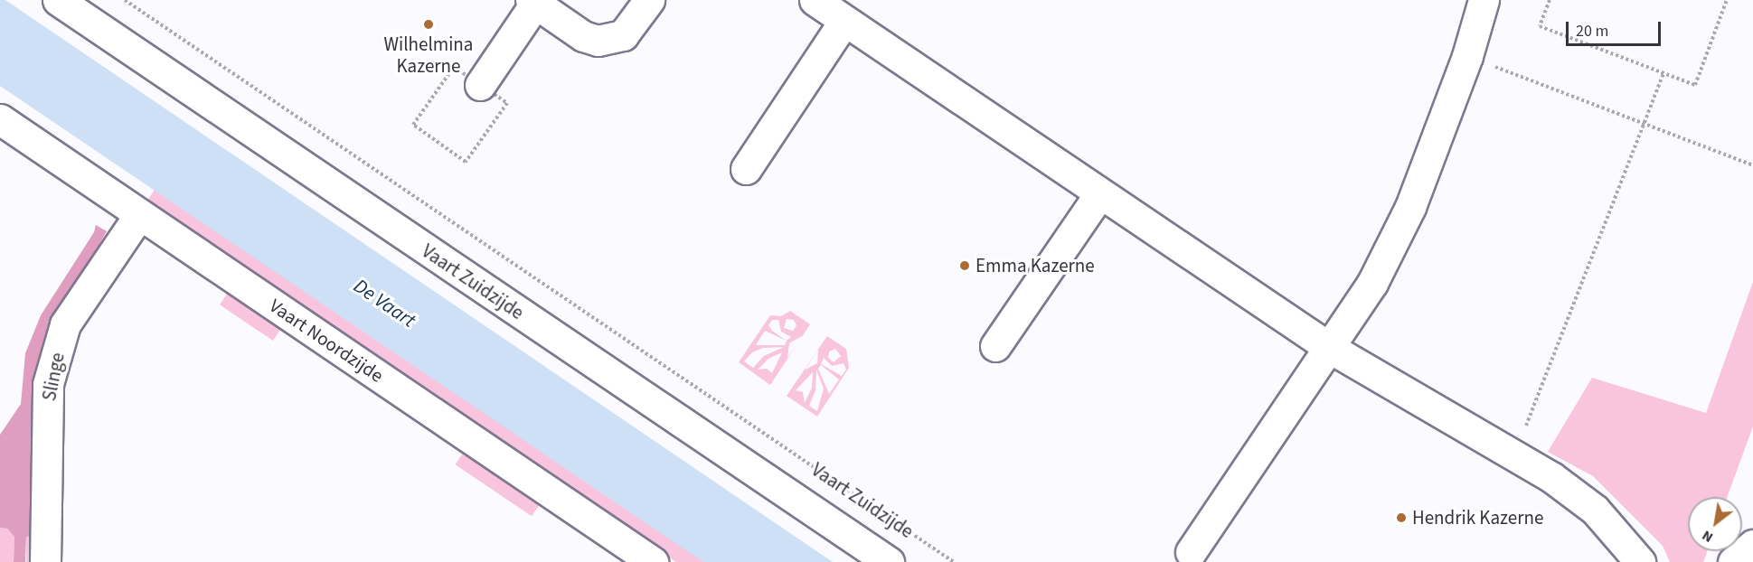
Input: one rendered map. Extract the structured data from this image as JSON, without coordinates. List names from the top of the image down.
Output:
{
  "streets": {
    "street": ["Vaart Zuidzijde", "Vaart Noordzijde", "Slinge"]
  },
  "crossings": [
    ["Vaart Noordzijde", "Slinge"]
  ],
  "water": ["De Vaart"],
  "places": ["Wilhelmina Kazerne", "Emma Kazerne", "Hendrik Kazerne"],
  "scale_bar": "20 m",
  "north": "bottom left"
}
